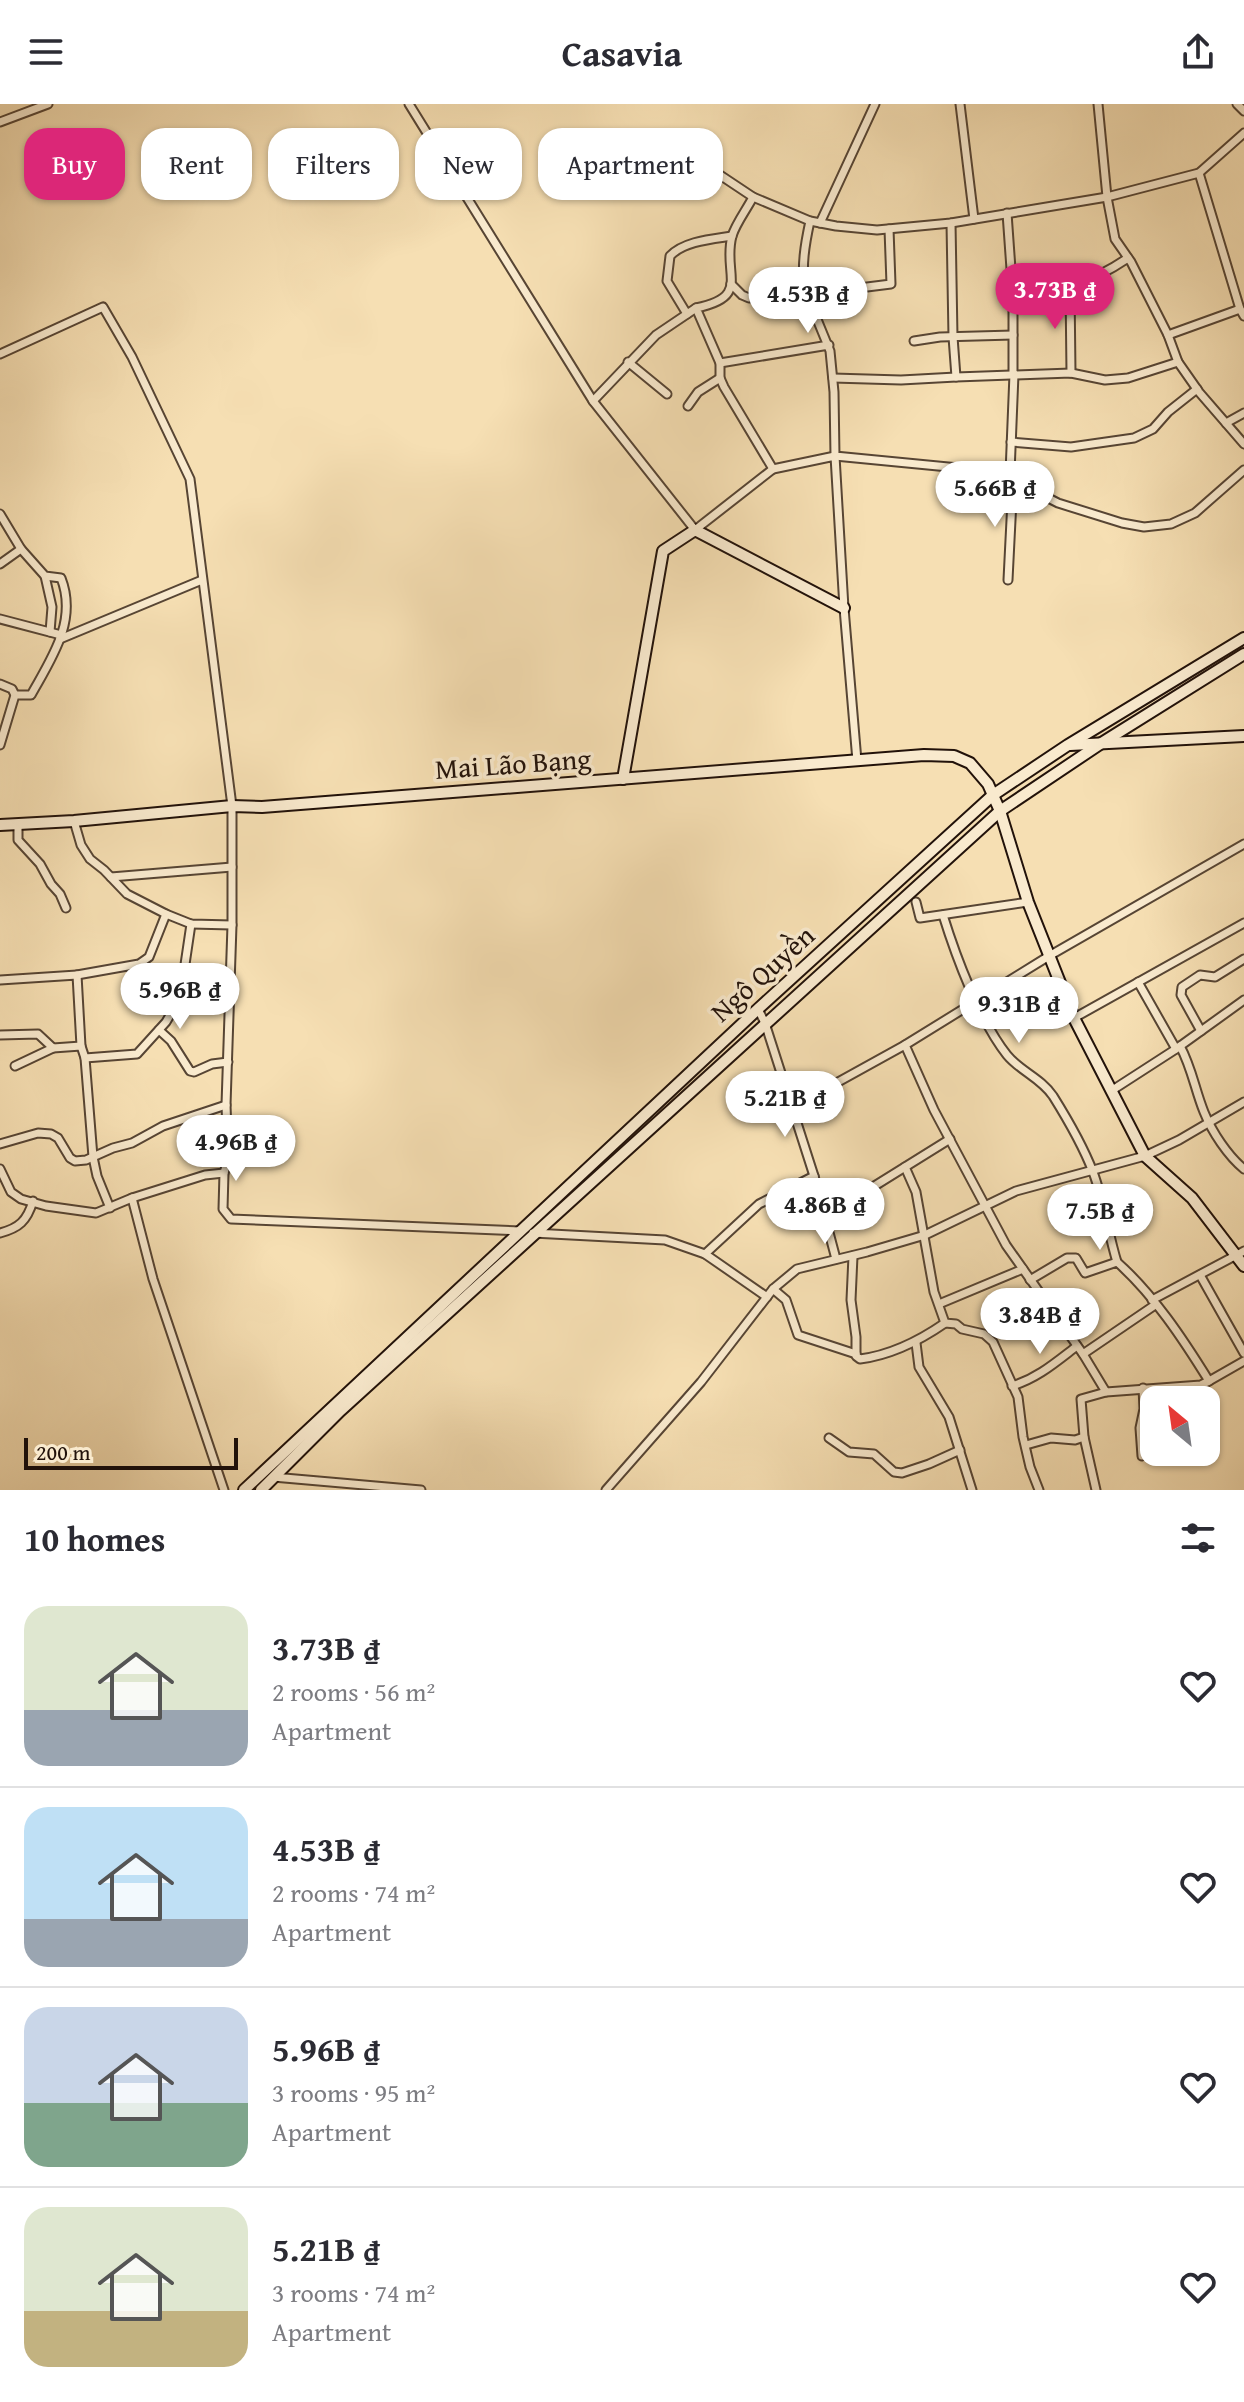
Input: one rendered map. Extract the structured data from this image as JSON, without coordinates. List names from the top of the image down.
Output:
{
  "streets": {
    "main road": ["Mai Lão Bạng", "Ngô Quyền"]
  },
  "crossings": [
    ["Mai Lão Bạng", "Ngô Quyền"]
  ],
  "scale_bar": "200 m",
  "north": "top left",
  "page": {
    "header": "Casavia",
    "chip": [
      "Buy",
      "Rent",
      "Filters",
      "New",
      "Apartment"
    ],
    "price": [
      "3.73B ₫",
      "4.53B ₫",
      "5.66B ₫",
      "5.96B ₫",
      "9.31B ₫",
      "5.21B ₫",
      "4.96B ₫",
      "4.86B ₫",
      "7.5B ₫",
      "3.84B ₫"
    ],
    "scale": "200 m",
    "heading": "10 homes",
    "list": [
      {
        "name": "3.73B ₫",
        "note": "2 rooms · 56 m² · Apartment"
      },
      {
        "name": "4.53B ₫",
        "note": "2 rooms · 74 m² · Apartment"
      },
      {
        "name": "5.96B ₫",
        "note": "3 rooms · 95 m² · Apartment"
      },
      {
        "name": "5.21B ₫",
        "note": "3 rooms · 74 m² · Apartment"
      }
    ]
  }
}
